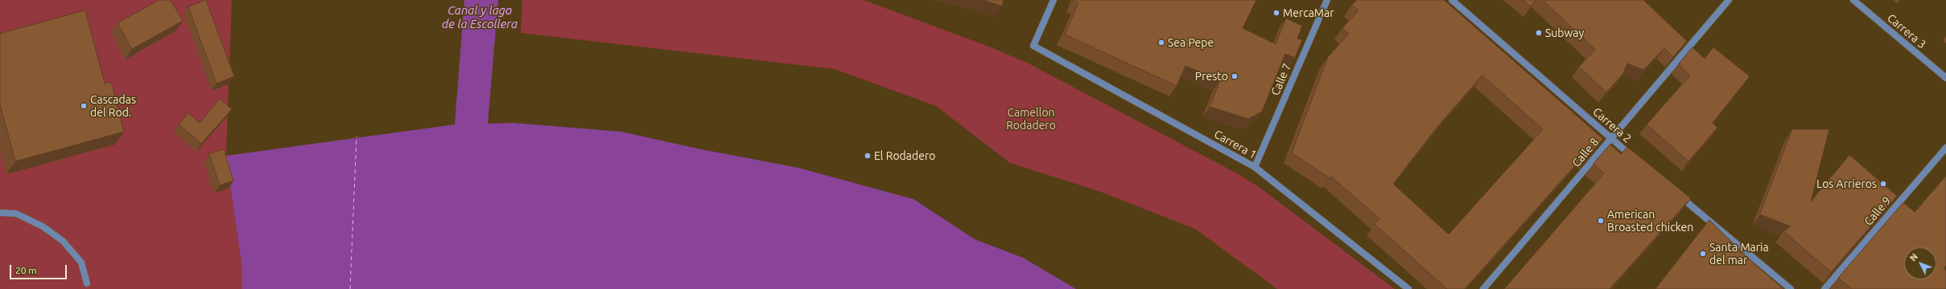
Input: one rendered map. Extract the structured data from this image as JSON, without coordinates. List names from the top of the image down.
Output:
{
  "streets": {
    "street": [
      "Carrera 3",
      "Calle 7",
      "Carrera 2",
      "Carrera 1",
      "Calle 8",
      "Calle 9"
    ]
  },
  "crossings": [
    ["Calle 7", "Carrera 1"],
    ["Carrera 2", "Calle 8"]
  ],
  "water": ["Canal y lago de la Escollera"],
  "parks": ["Camellon Rodadero"],
  "places": [
    "MercaMar",
    "Subway",
    "Sea Pepe",
    "Presto",
    "Cascadas del Rod.",
    "El Rodadero",
    "Los Arrieros",
    "American Broasted chicken",
    "Santa Maria del mar"
  ],
  "scale_bar": "20 m",
  "north": "top left"
}
